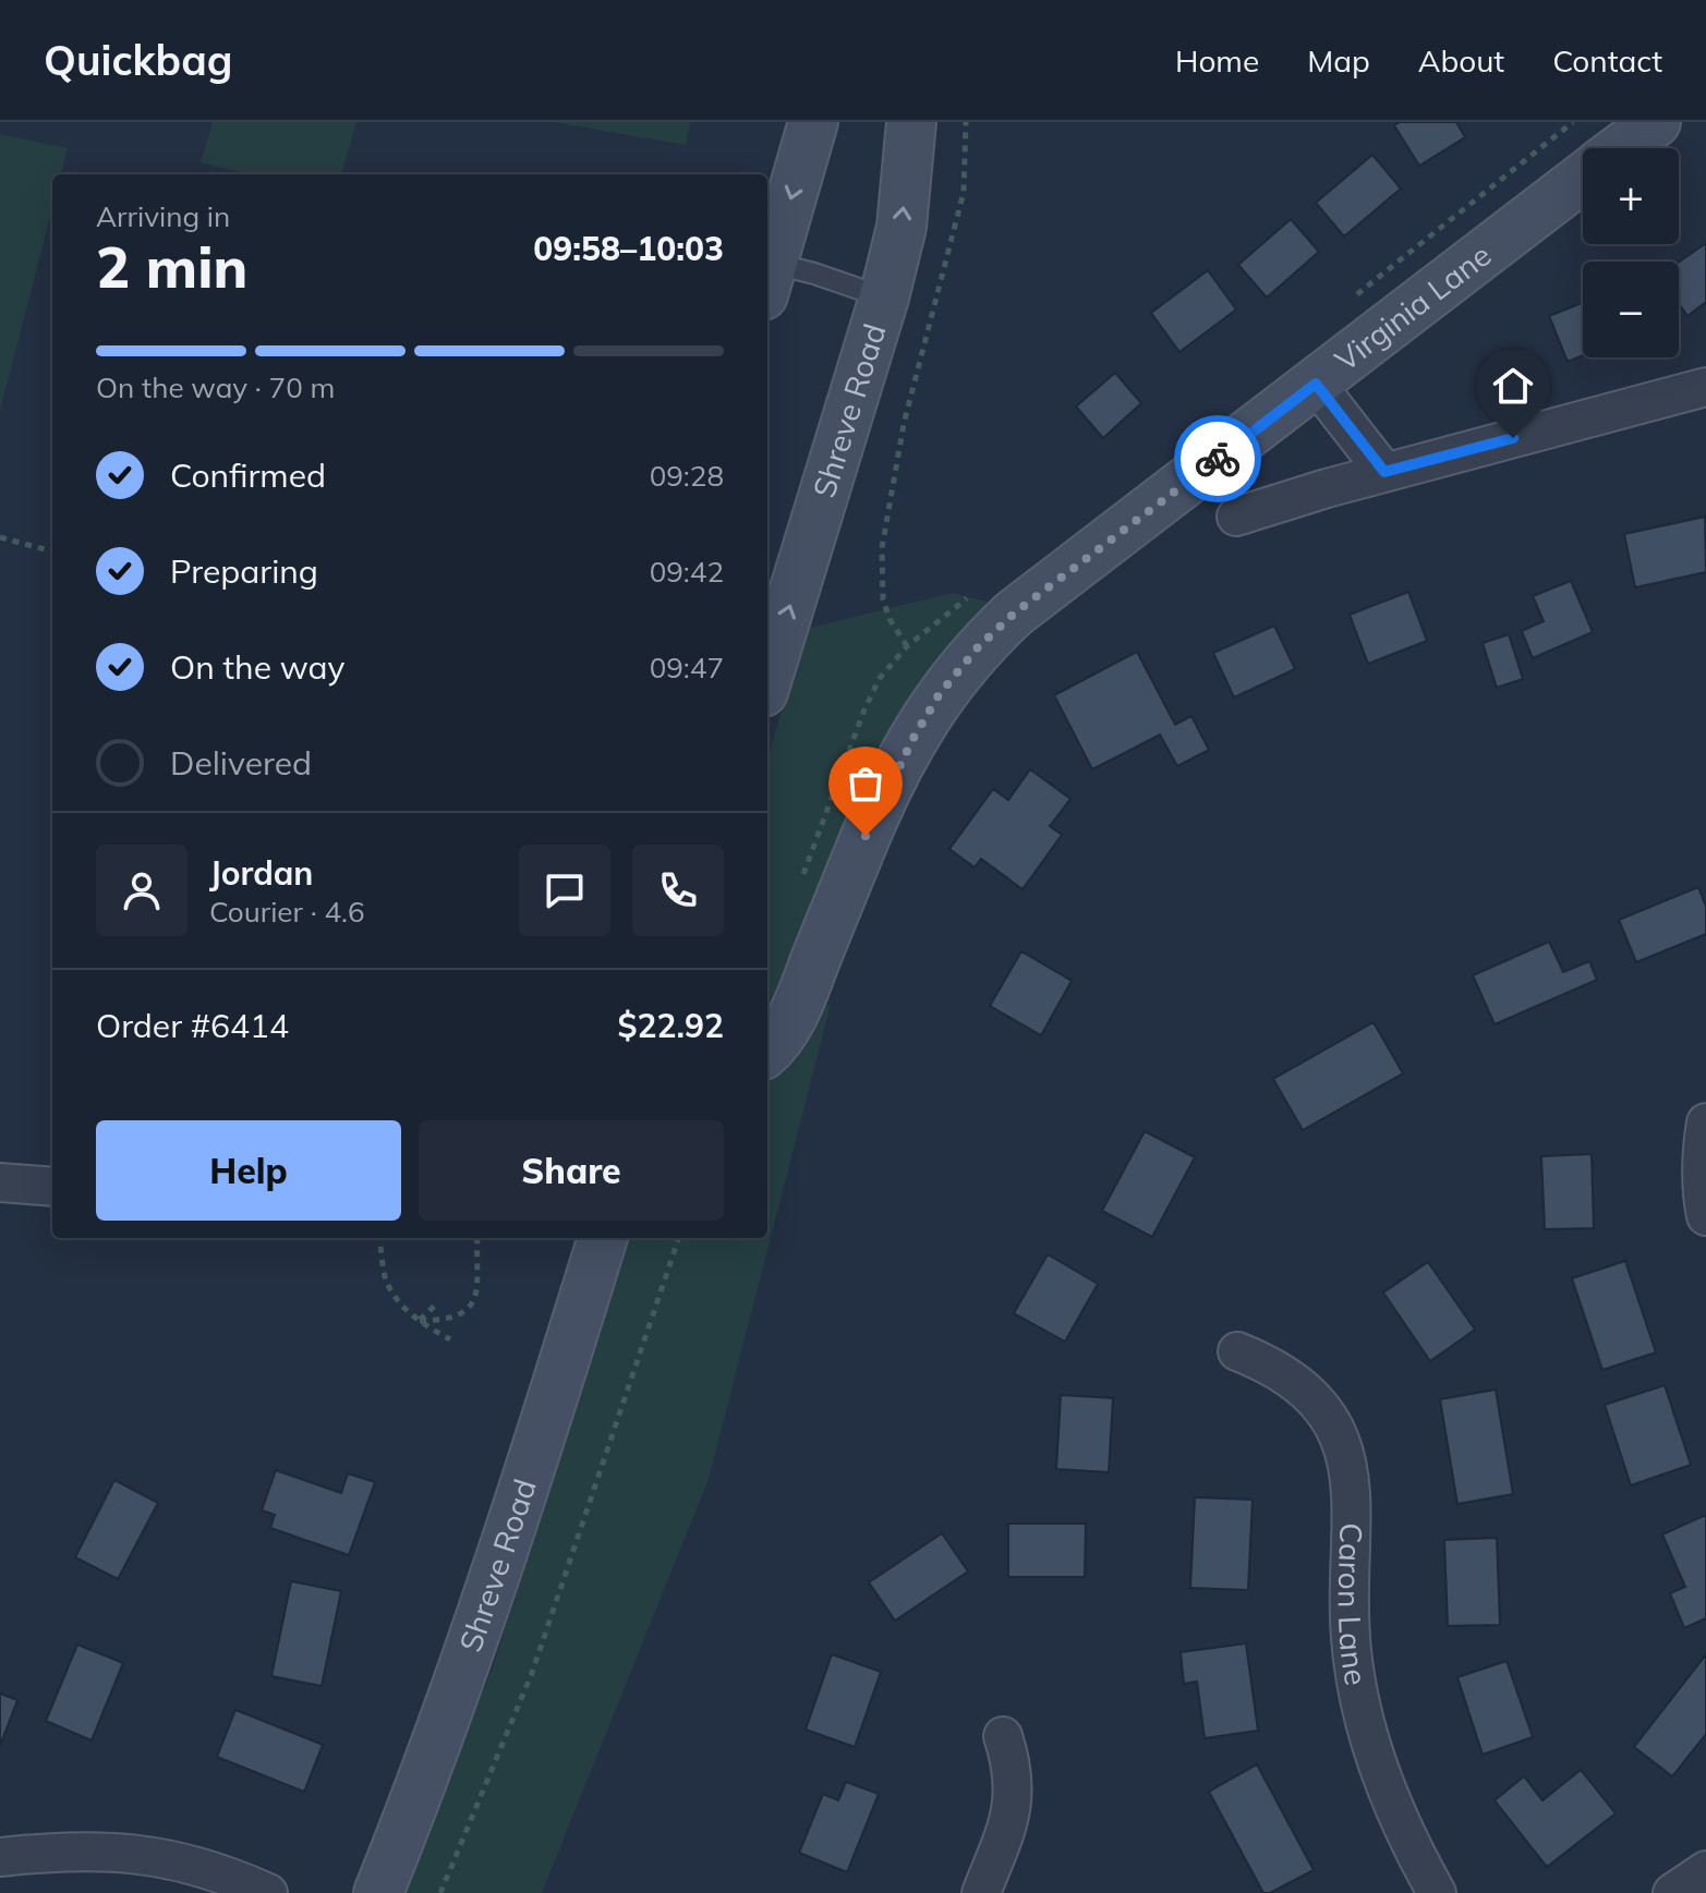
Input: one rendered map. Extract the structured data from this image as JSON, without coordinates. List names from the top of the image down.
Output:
{
  "streets": {
    "main road": ["Virginia Lane", "Shreve Road"],
    "street": ["Caron Lane"]
  },
  "one_way": ["Shreve Road"],
  "page": {
    "header": "Quickbag",
    "nav": [
      "Home",
      "Map",
      "About",
      "Contact"
    ],
    "map_buttons": ["+", "−"],
    "heading": ["2 min", "Arriving in", "09:58–10:03"],
    "panel": [
      "Jordan",
      "Courier · 4.6",
      "Order #6414",
      "$22.92"
    ],
    "bar": "On the way · 70 m",
    "list": [
      ["Confirmed", "09:28"],
      ["Preparing", "09:42"],
      ["On the way", "09:47"],
      "Delivered"
    ],
    "buttons": ["Help", "Share"]
  }
}
